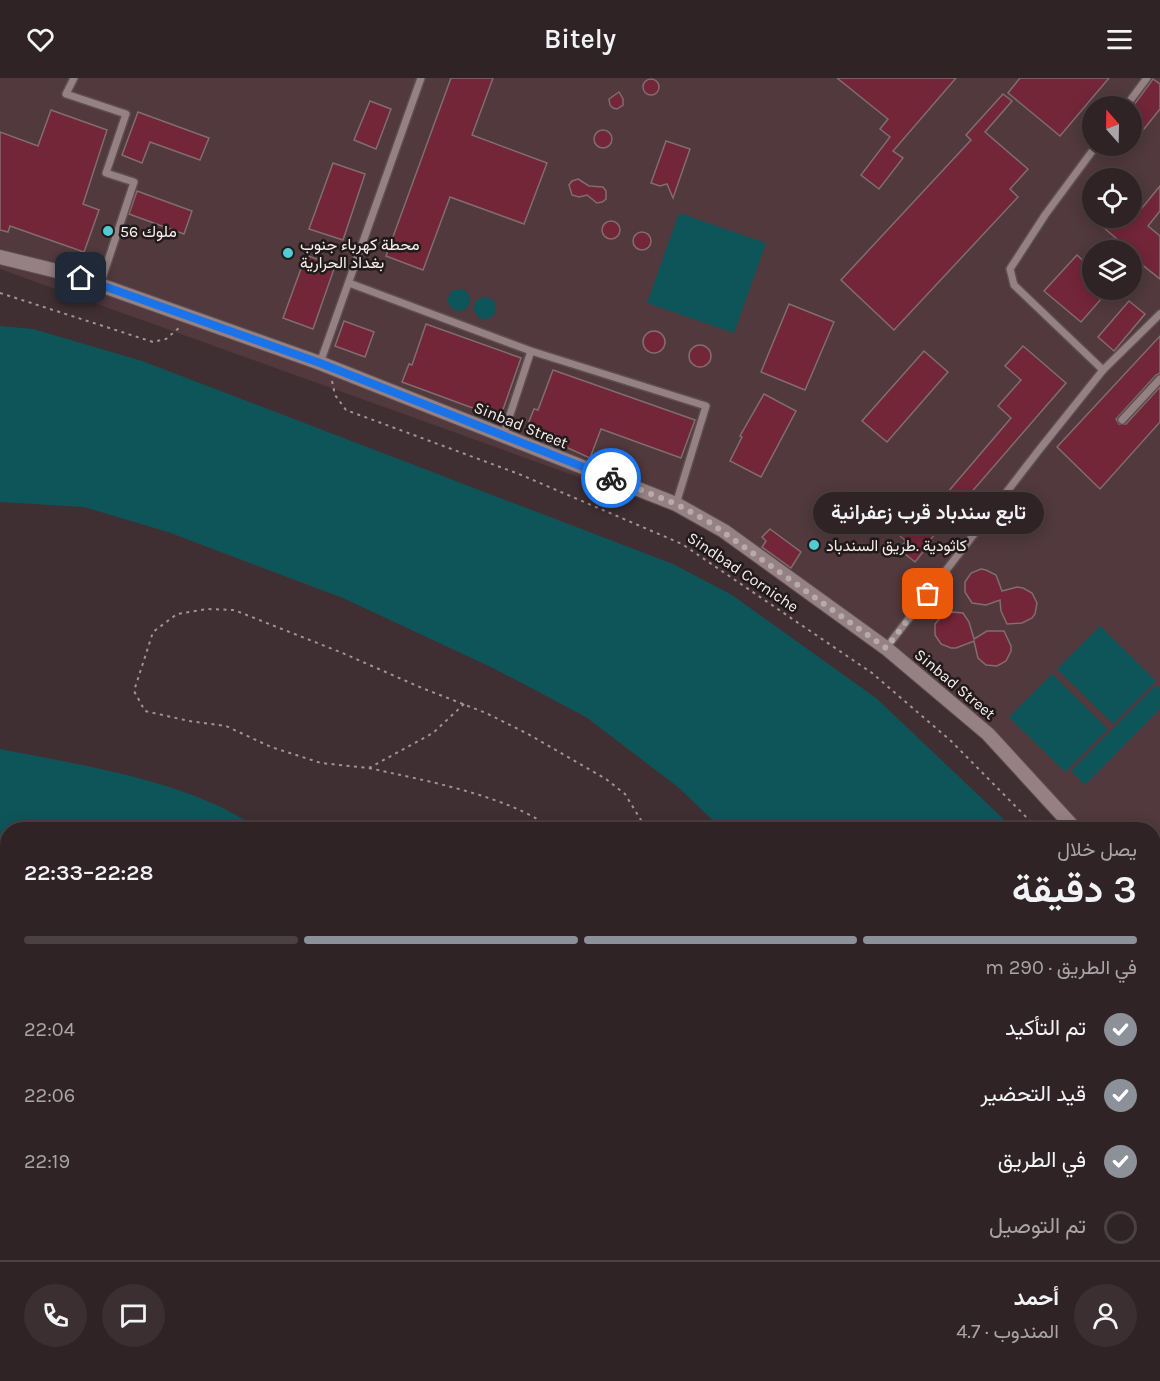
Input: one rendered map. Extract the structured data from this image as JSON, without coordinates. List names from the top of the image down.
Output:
{
  "streets": {
    "street": ["Sinbad Street"],
    "path": ["Sindbad Corniche"]
  },
  "crossings": [
    ["Sinbad Street", "Sindbad Corniche"]
  ],
  "places": [
    "ملوك 56",
    "محطة كهرباء جنوب بغداد الحرارية",
    "كاثودية .طريق السندباد",
    "تابع سندباد قرب زعفرانية"
  ],
  "north": "top",
  "page": {
    "header": "Bitely",
    "bubble": "تابع سندباد قرب زعفرانية",
    "heading": ["3 دقيقة", "يصل خلال", "22:28–22:33"],
    "panel": ["أحمد", "المندوب · 4.7"],
    "bar": "في الطريق · 290 m",
    "list": [
      ["تم التأكيد", "22:04"],
      ["قيد التحضير", "22:06"],
      ["في الطريق", "22:19"],
      "تم التوصيل"
    ]
  }
}
